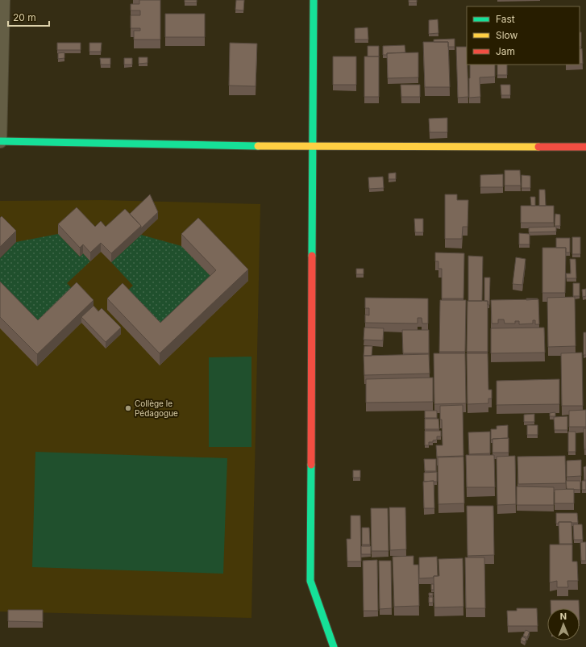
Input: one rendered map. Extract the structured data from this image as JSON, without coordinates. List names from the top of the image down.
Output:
{
  "places": ["Collège le Pédagogue"],
  "legend": ["Fast", "Slow", "Jam"],
  "scale_bar": "20 m",
  "north": "top"
}
